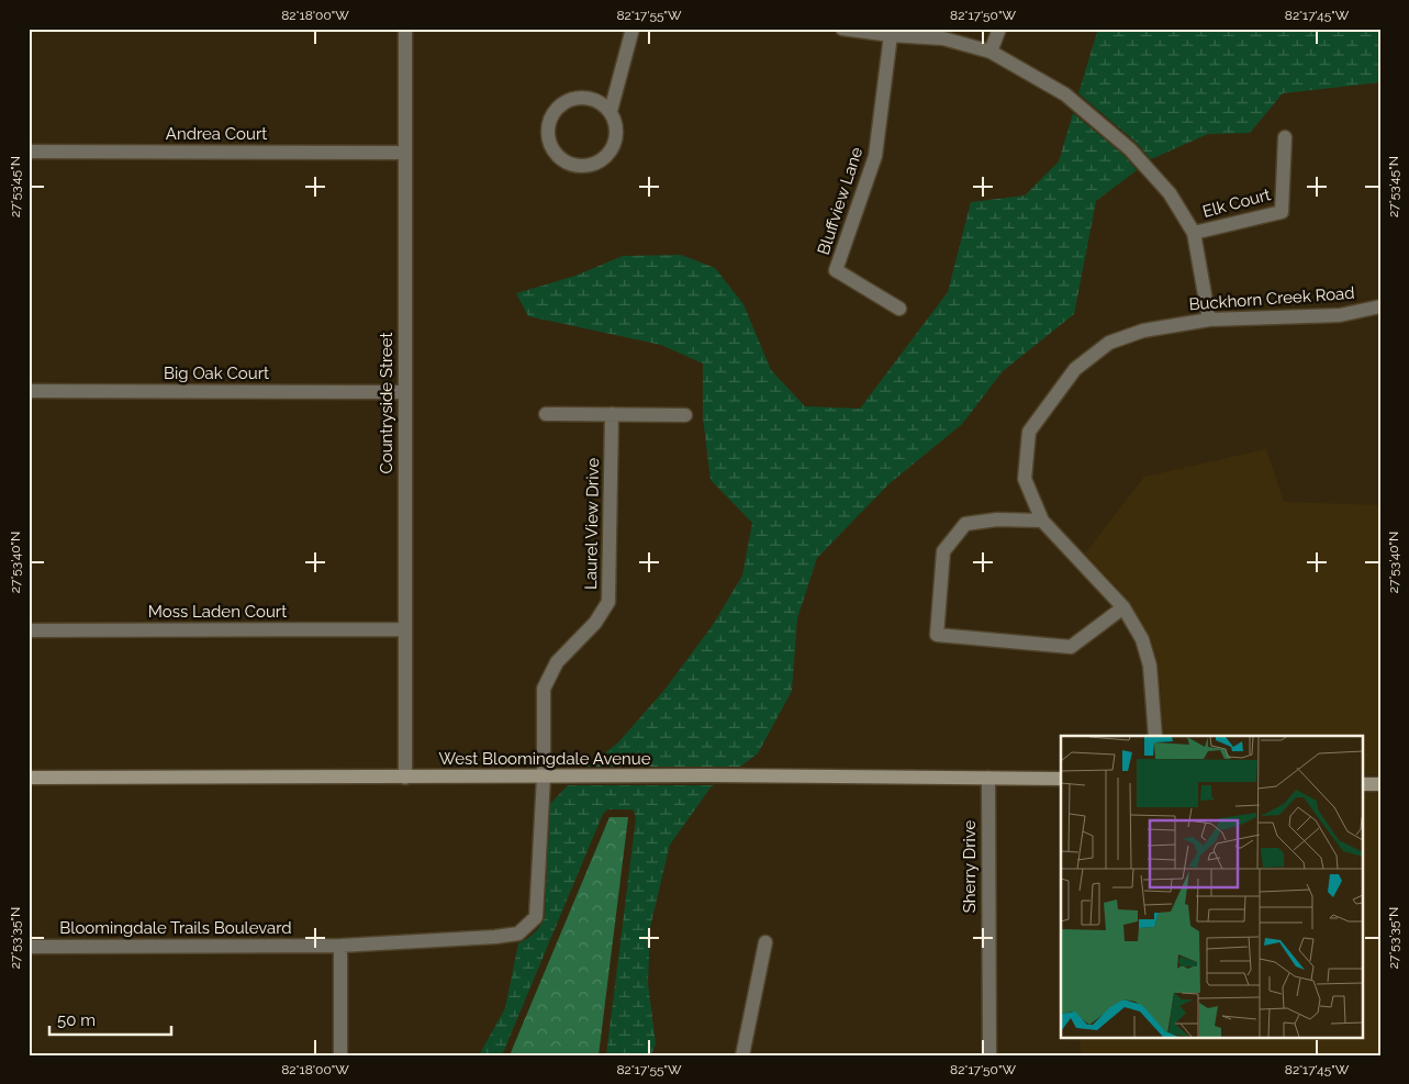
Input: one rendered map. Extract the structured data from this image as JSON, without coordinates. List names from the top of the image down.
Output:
{
  "streets": {
    "main road": ["West Bloomingdale Avenue"],
    "street": [
      "Andrea Court",
      "Bluffview Lane",
      "Elk Court",
      "Buckhorn Creek Road",
      "Big Oak Court",
      "Countryside Street",
      "Laurel View Drive",
      "Moss Laden Court",
      "Sherry Drive",
      "Bloomingdale Trails Boulevard"
    ]
  },
  "crossings": [
    ["Andrea Court", "Countryside Street"],
    ["Big Oak Court", "Countryside Street"],
    ["Countryside Street", "Moss Laden Court"],
    ["Countryside Street", "West Bloomingdale Avenue"],
    ["Laurel View Drive", "West Bloomingdale Avenue"],
    ["Laurel View Drive", "Bloomingdale Trails Boulevard"],
    ["West Bloomingdale Avenue", "Sherry Drive"],
    ["West Bloomingdale Avenue", "Bloomingdale Trails Boulevard"]
  ],
  "scale_bar": "50 m",
  "coordinates": [
    "82°18'00\"W",
    "82°17'55\"W",
    "82°17'50\"W",
    "82°17'45\"W",
    "27°53'45\"N",
    "27°53'40\"N",
    "27°53'35\"N"
  ]
}
